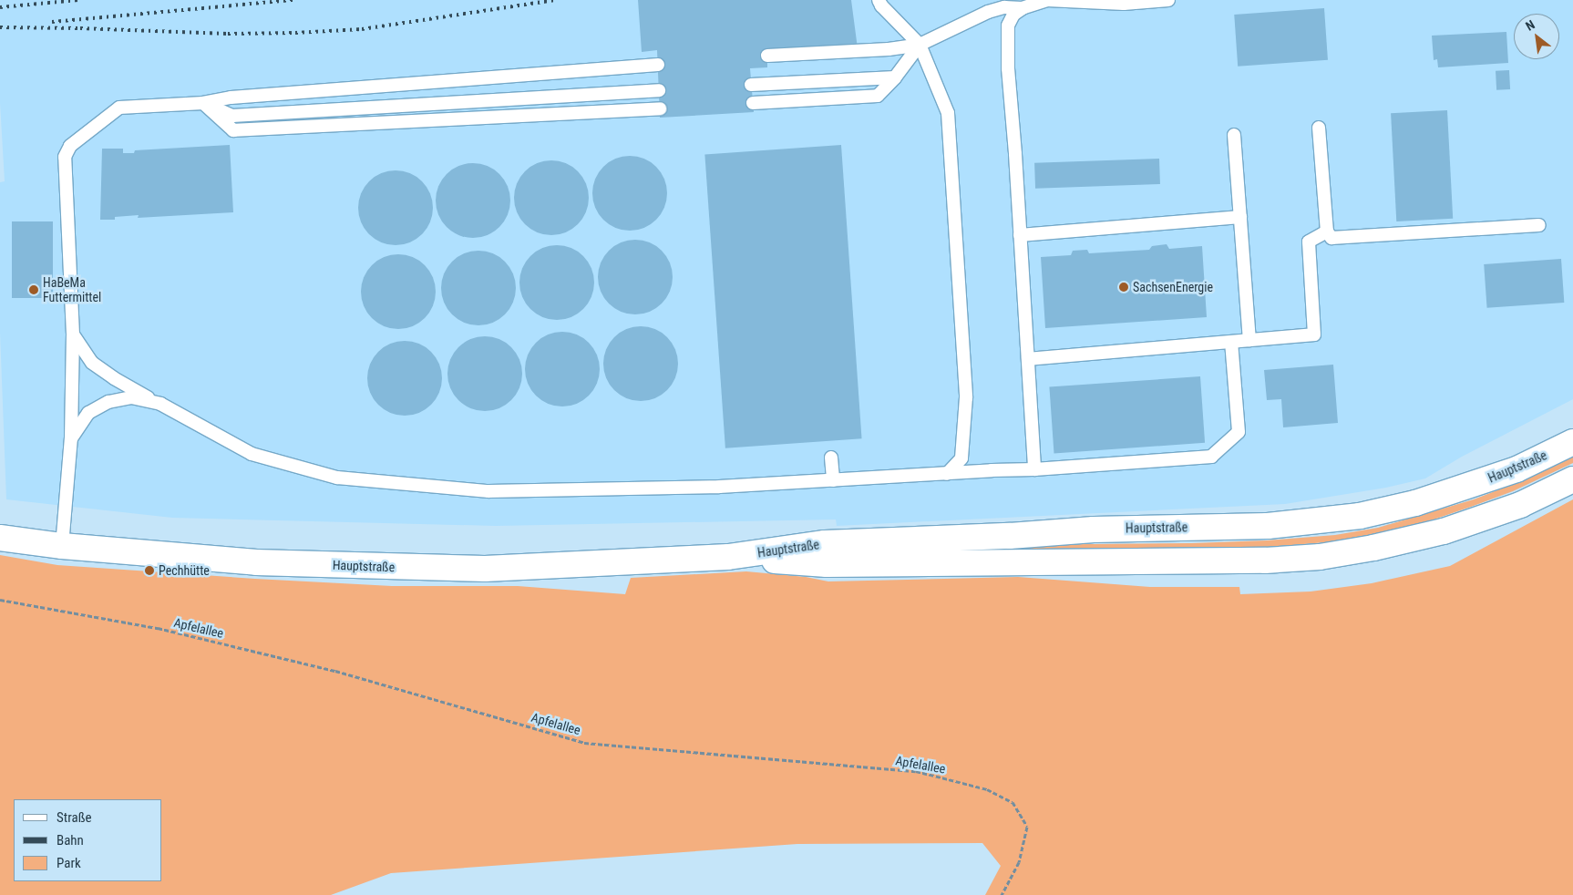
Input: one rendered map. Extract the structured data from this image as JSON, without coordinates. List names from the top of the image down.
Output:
{
  "streets": {
    "main road": ["Hauptstraße"],
    "path": ["Apfelallee"]
  },
  "places": ["SachsenEnergie", "HaBeMa Futtermittel", "Pechhütte"],
  "legend": ["Straße", "Bahn", "Park"],
  "north": "top left"
}
